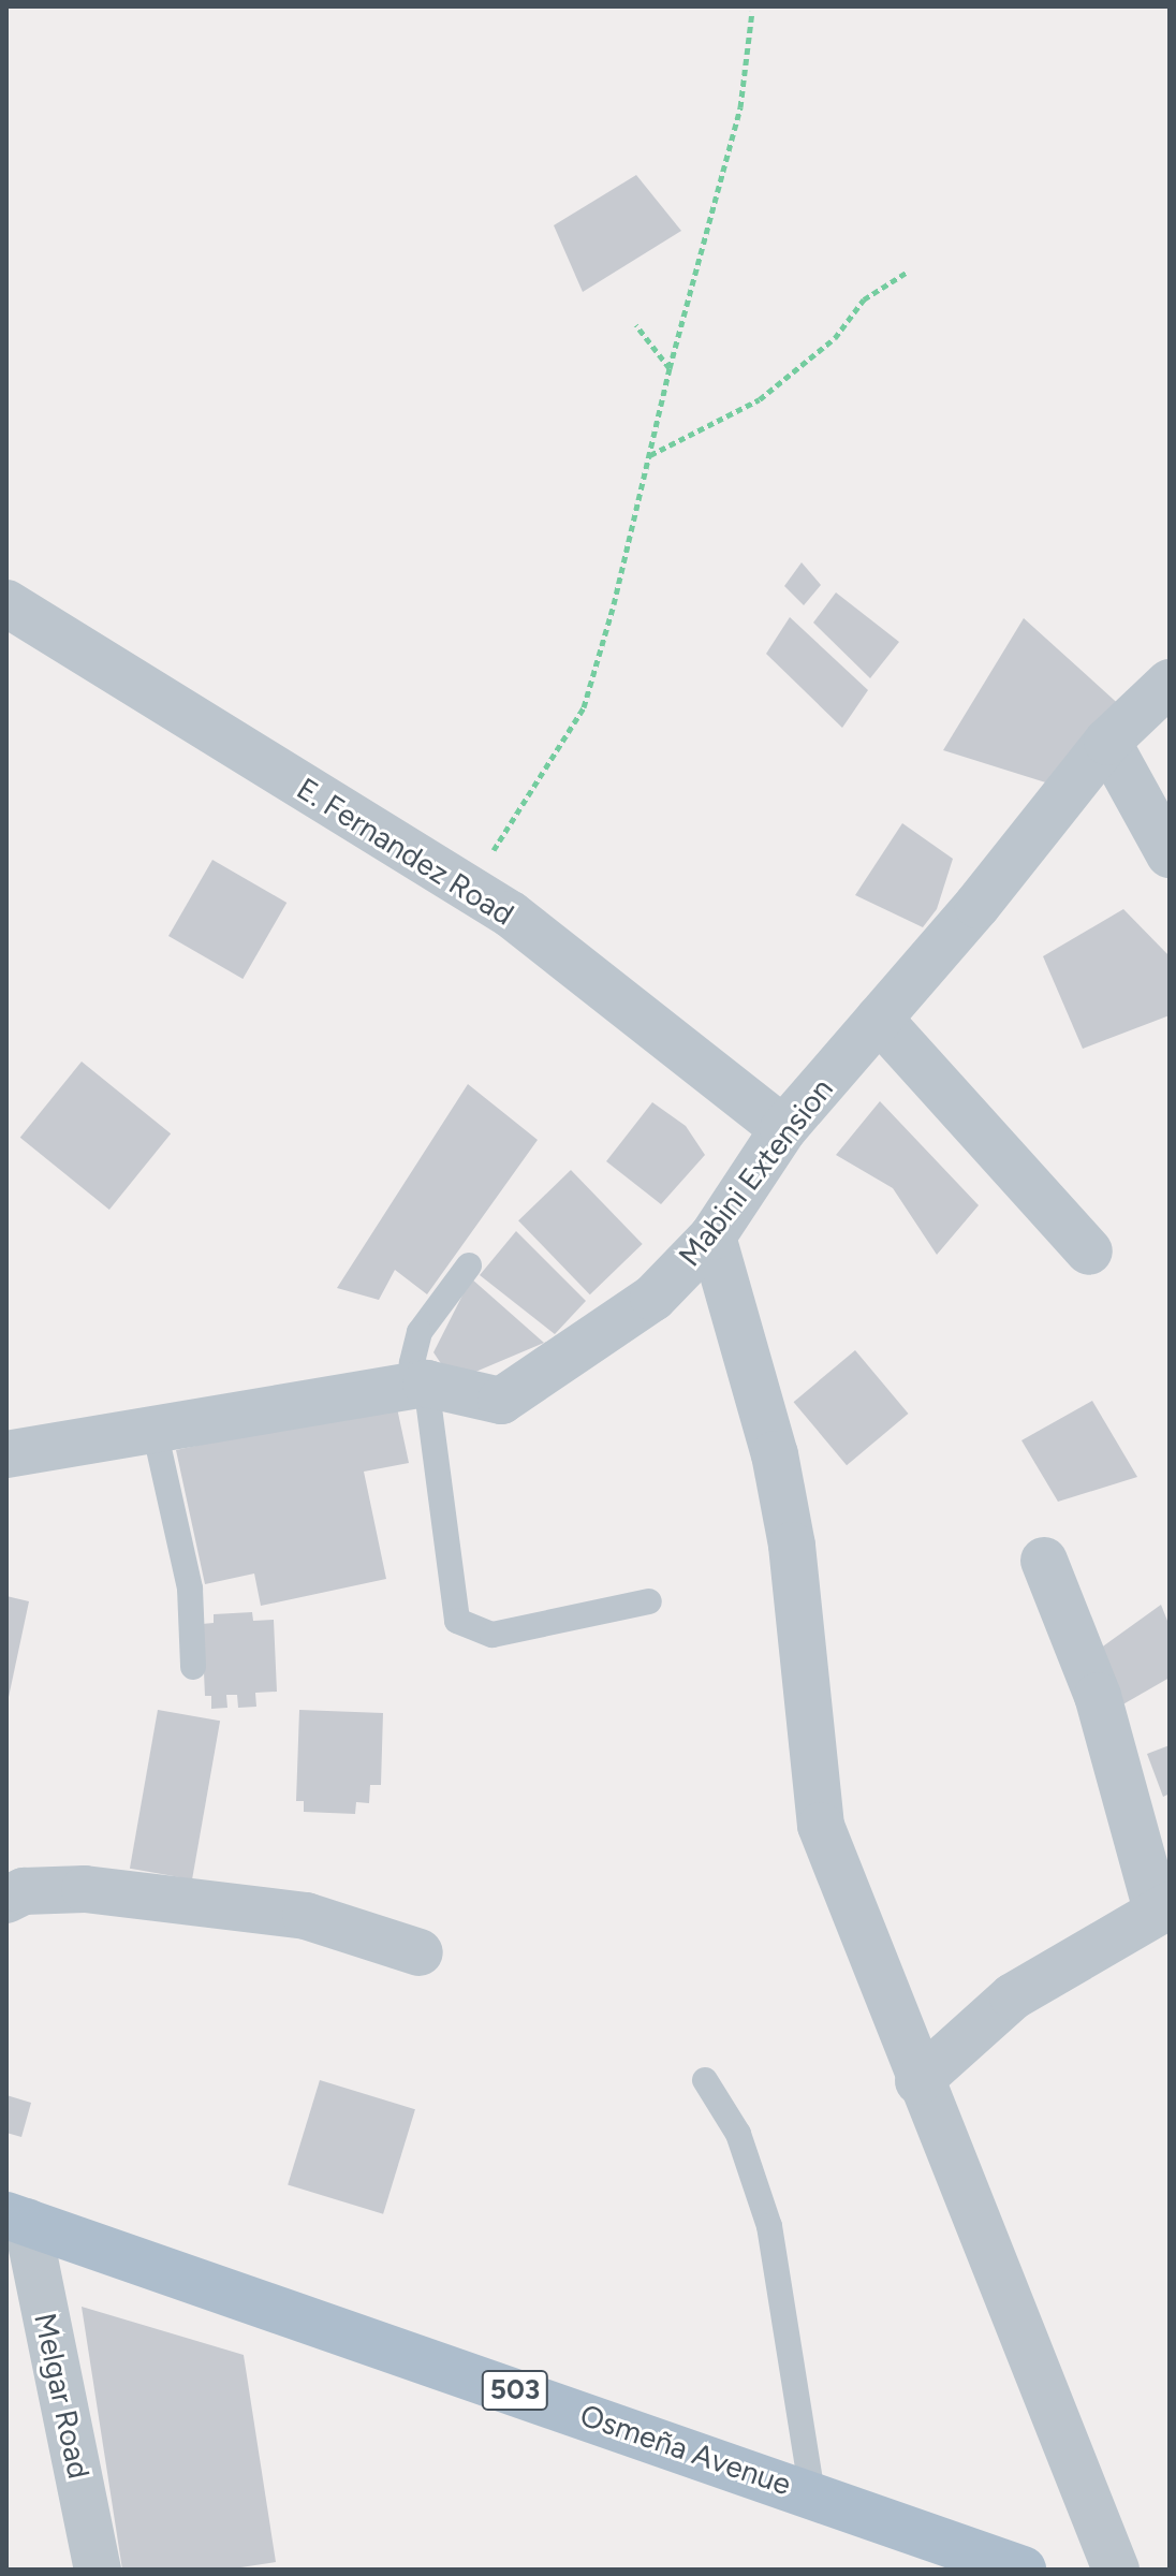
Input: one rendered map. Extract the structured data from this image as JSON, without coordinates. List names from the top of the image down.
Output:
{
  "streets": {
    "main road": ["503", "Osmeña Avenue"],
    "street": ["E. Fernandez Road", "Mabini Extension", "Melgar Road"]
  },
  "crossings": [
    ["E. Fernandez Road", "Mabini Extension"],
    ["Melgar Road", "Osmeña Avenue"]
  ]
}
